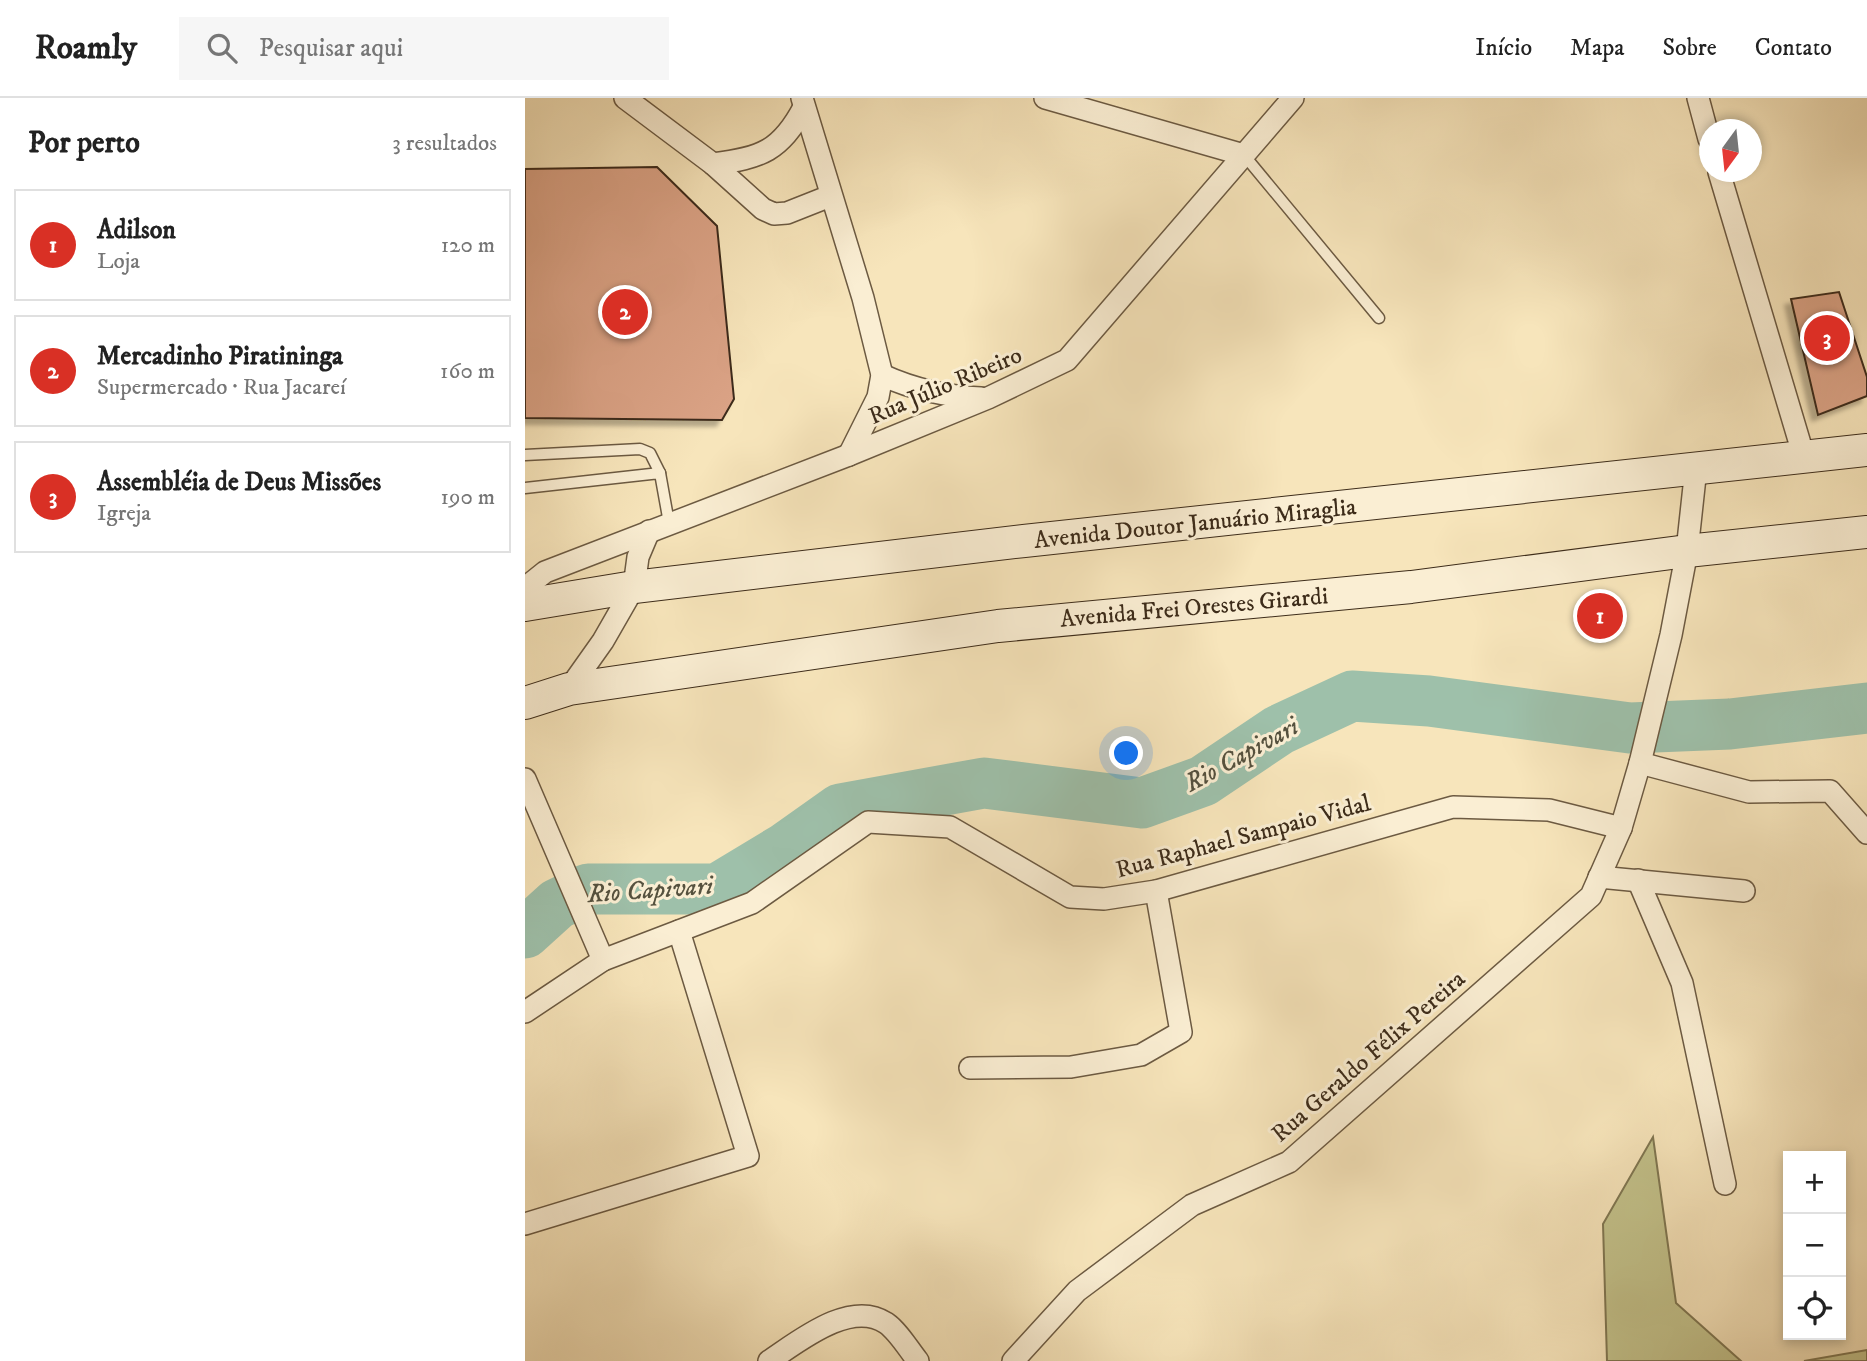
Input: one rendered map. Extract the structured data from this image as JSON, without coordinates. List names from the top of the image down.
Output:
{
  "streets": {
    "main road": ["Avenida Doutor Januário Miraglia", "Avenida Frei Orestes Girardi"],
    "street": ["Rua Júlio Ribeiro", "Rua Raphael Sampaio Vidal", "Rua Geraldo Félix Pereira"]
  },
  "crossings": [
    ["Avenida Doutor Januário Miraglia", "Rua Geraldo Félix Pereira"],
    ["Avenida Frei Orestes Girardi", "Rua Geraldo Félix Pereira"],
    ["Rua Raphael Sampaio Vidal", "Rua Geraldo Félix Pereira"]
  ],
  "water": ["Rio Capivari"],
  "north": "bottom",
  "page": {
    "header": "Roamly",
    "search": "Pesquisar aqui",
    "nav": [
      "Início",
      "Mapa",
      "Sobre",
      "Contato"
    ],
    "heading": ["Por perto", "3 resultados"],
    "list": [
      {
        "mark": "1",
        "name": "Adilson",
        "note": "Loja",
        "value": "120 m"
      },
      {
        "mark": "2",
        "name": "Mercadinho Piratininga",
        "note": "Supermercado · Rua Jacareí",
        "value": "160 m"
      },
      {
        "mark": "3",
        "name": "Assembléia de Deus Missões",
        "note": "Igreja",
        "value": "190 m"
      }
    ],
    "pins": ["2", "3", "1"],
    "map_buttons": ["+", "−"]
  }
}
